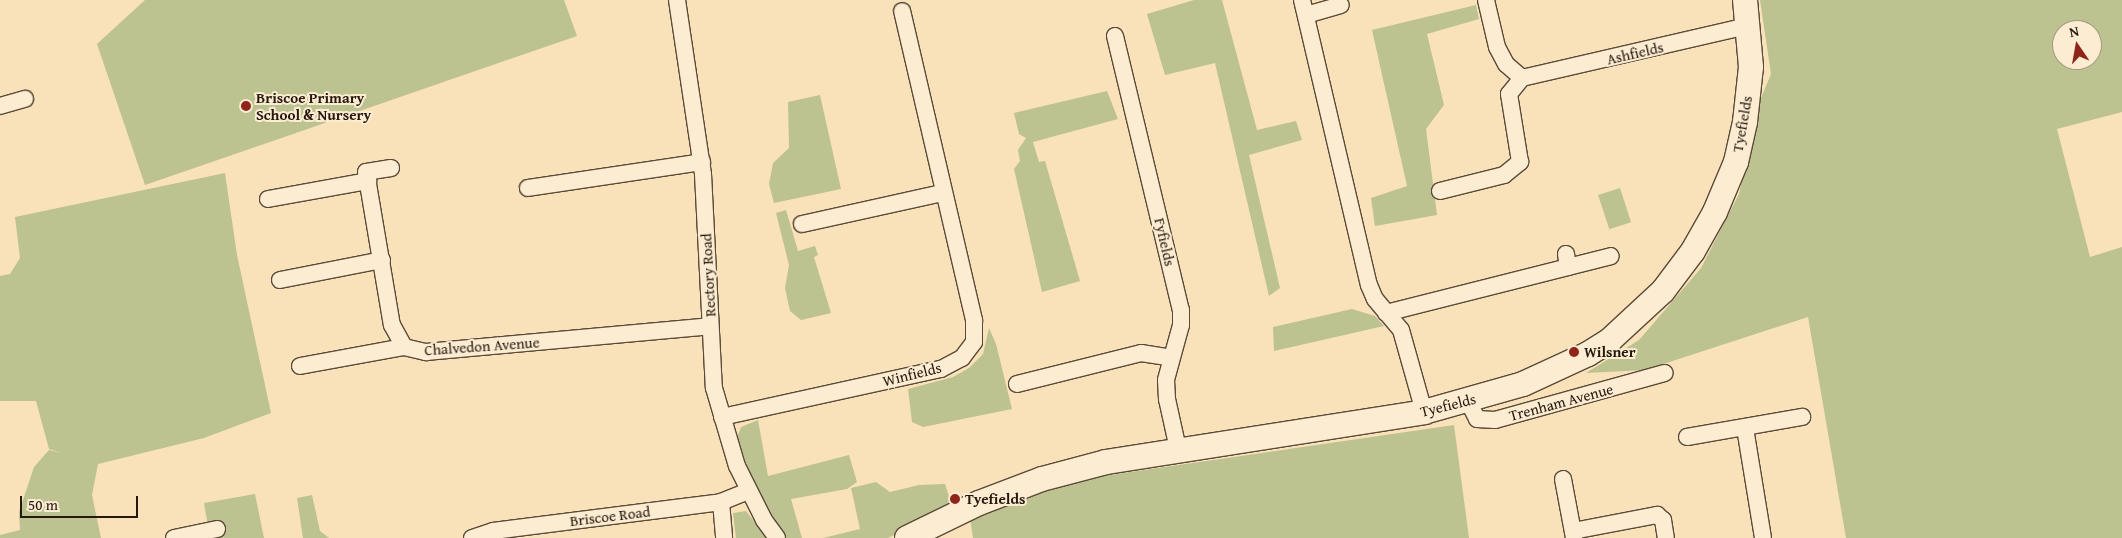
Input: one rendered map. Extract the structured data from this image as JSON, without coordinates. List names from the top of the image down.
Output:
{
  "streets": {
    "street": [
      "Ashfields",
      "Tyefields",
      "Fyfields",
      "Rectory Road",
      "Chalvedon Avenue",
      "Winfields",
      "Trenham Avenue",
      "Briscoe Road"
    ]
  },
  "crossings": [
    ["Ashfields", "Tyefields"],
    ["Tyefields", "Fyfields"],
    ["Tyefields", "Trenham Avenue"],
    ["Rectory Road", "Chalvedon Avenue"],
    ["Rectory Road", "Winfields"],
    ["Rectory Road", "Briscoe Road"]
  ],
  "places": ["Briscoe Primary School & Nursery", "Wilsner", "Tyefields"],
  "scale_bar": "50 m",
  "north": "top"
}
